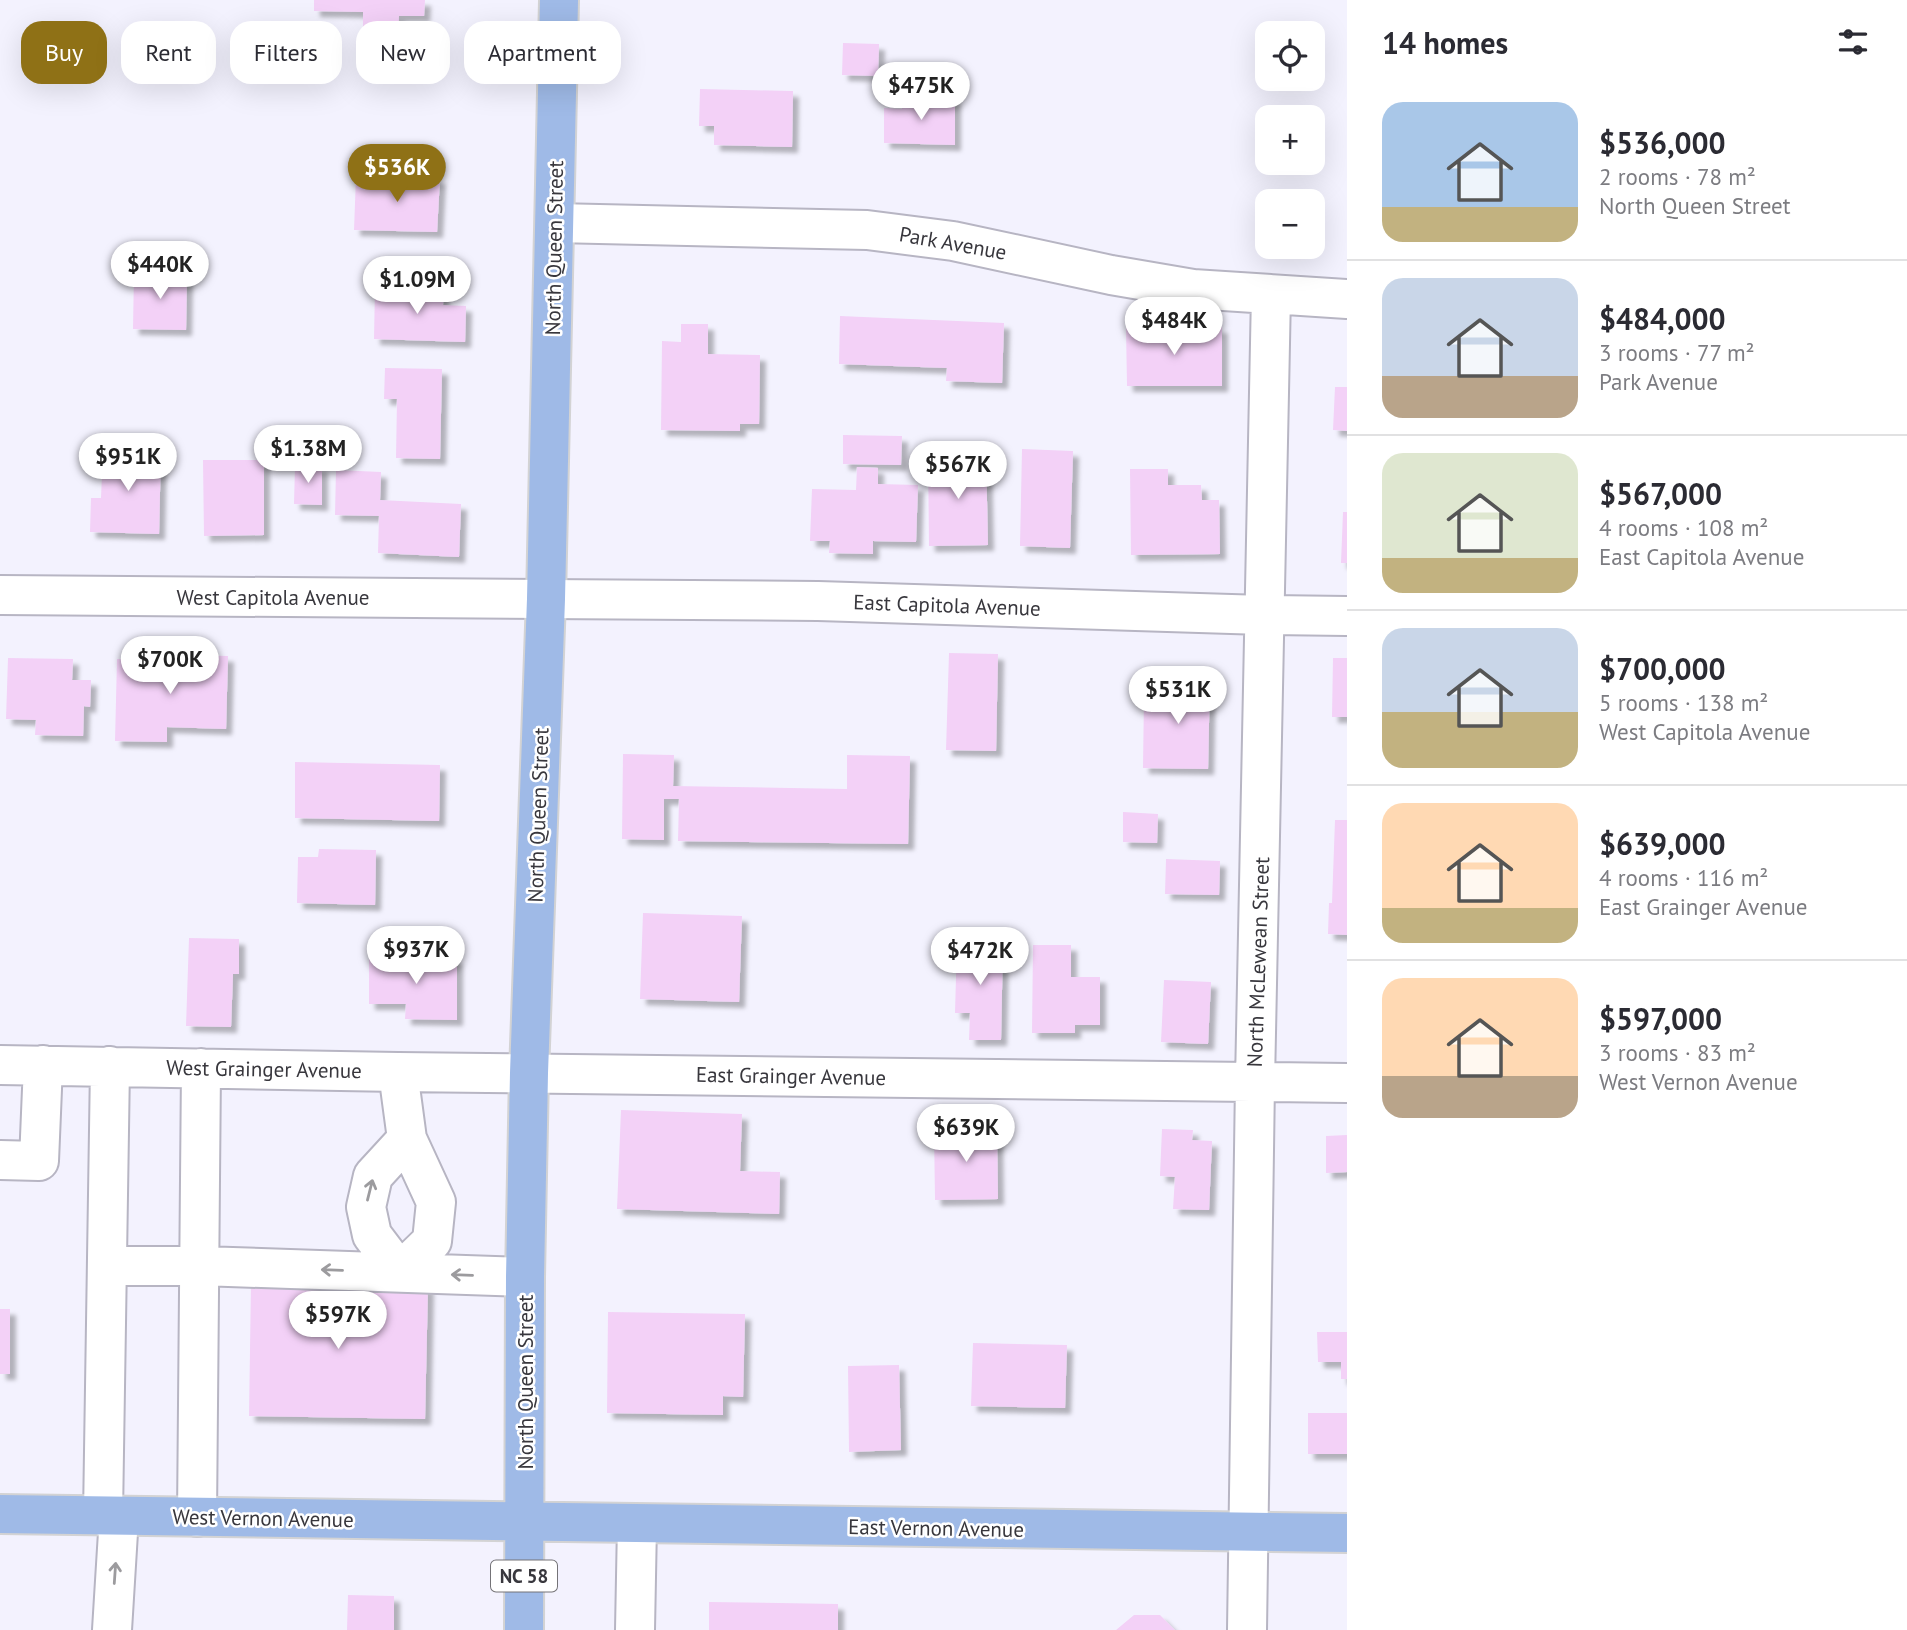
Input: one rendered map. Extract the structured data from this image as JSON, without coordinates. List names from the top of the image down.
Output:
{
  "streets": {
    "main road": [
      "North Queen Street",
      "West Vernon Avenue",
      "East Vernon Avenue",
      "NC 58"
    ],
    "street": [
      "Park Avenue",
      "West Capitola Avenue",
      "East Capitola Avenue",
      "North McLewean Street",
      "West Grainger Avenue",
      "East Grainger Avenue"
    ]
  },
  "crossings": [
    ["Park Avenue", "North Queen Street"],
    ["Park Avenue", "North McLewean Street"],
    ["North Queen Street", "West Capitola Avenue"],
    ["North Queen Street", "East Capitola Avenue"],
    ["North Queen Street", "West Grainger Avenue"],
    ["North Queen Street", "East Grainger Avenue"],
    ["North Queen Street", "West Vernon Avenue"],
    ["North Queen Street", "East Vernon Avenue"],
    ["West Capitola Avenue", "East Capitola Avenue"],
    ["East Capitola Avenue", "North McLewean Street"],
    ["North McLewean Street", "East Grainger Avenue"],
    ["North McLewean Street", "East Vernon Avenue"],
    ["West Grainger Avenue", "East Grainger Avenue"],
    ["West Vernon Avenue", "East Vernon Avenue"]
  ],
  "page": {
    "heading": "14 homes",
    "map_buttons": ["+", "−"],
    "chip": [
      "Buy",
      "Rent",
      "Filters",
      "New",
      "Apartment"
    ],
    "price": [
      "$475K",
      "$536K",
      "$440K",
      "$1.09M",
      "$484K",
      "$1.38M",
      "$951K",
      "$567K",
      "$700K",
      "$531K",
      "$937K",
      "$472K",
      "$639K",
      "$597K"
    ],
    "list": [
      {
        "name": "$536,000",
        "note": "2 rooms · 78 m² · North Queen Street"
      },
      {
        "name": "$484,000",
        "note": "3 rooms · 77 m² · Park Avenue"
      },
      {
        "name": "$567,000",
        "note": "4 rooms · 108 m² · East Capitola Avenue"
      },
      {
        "name": "$700,000",
        "note": "5 rooms · 138 m² · West Capitola Avenue"
      },
      {
        "name": "$639,000",
        "note": "4 rooms · 116 m² · East Grainger Avenue"
      },
      {
        "name": "$597,000",
        "note": "3 rooms · 83 m² · West Vernon Avenue"
      }
    ]
  }
}
